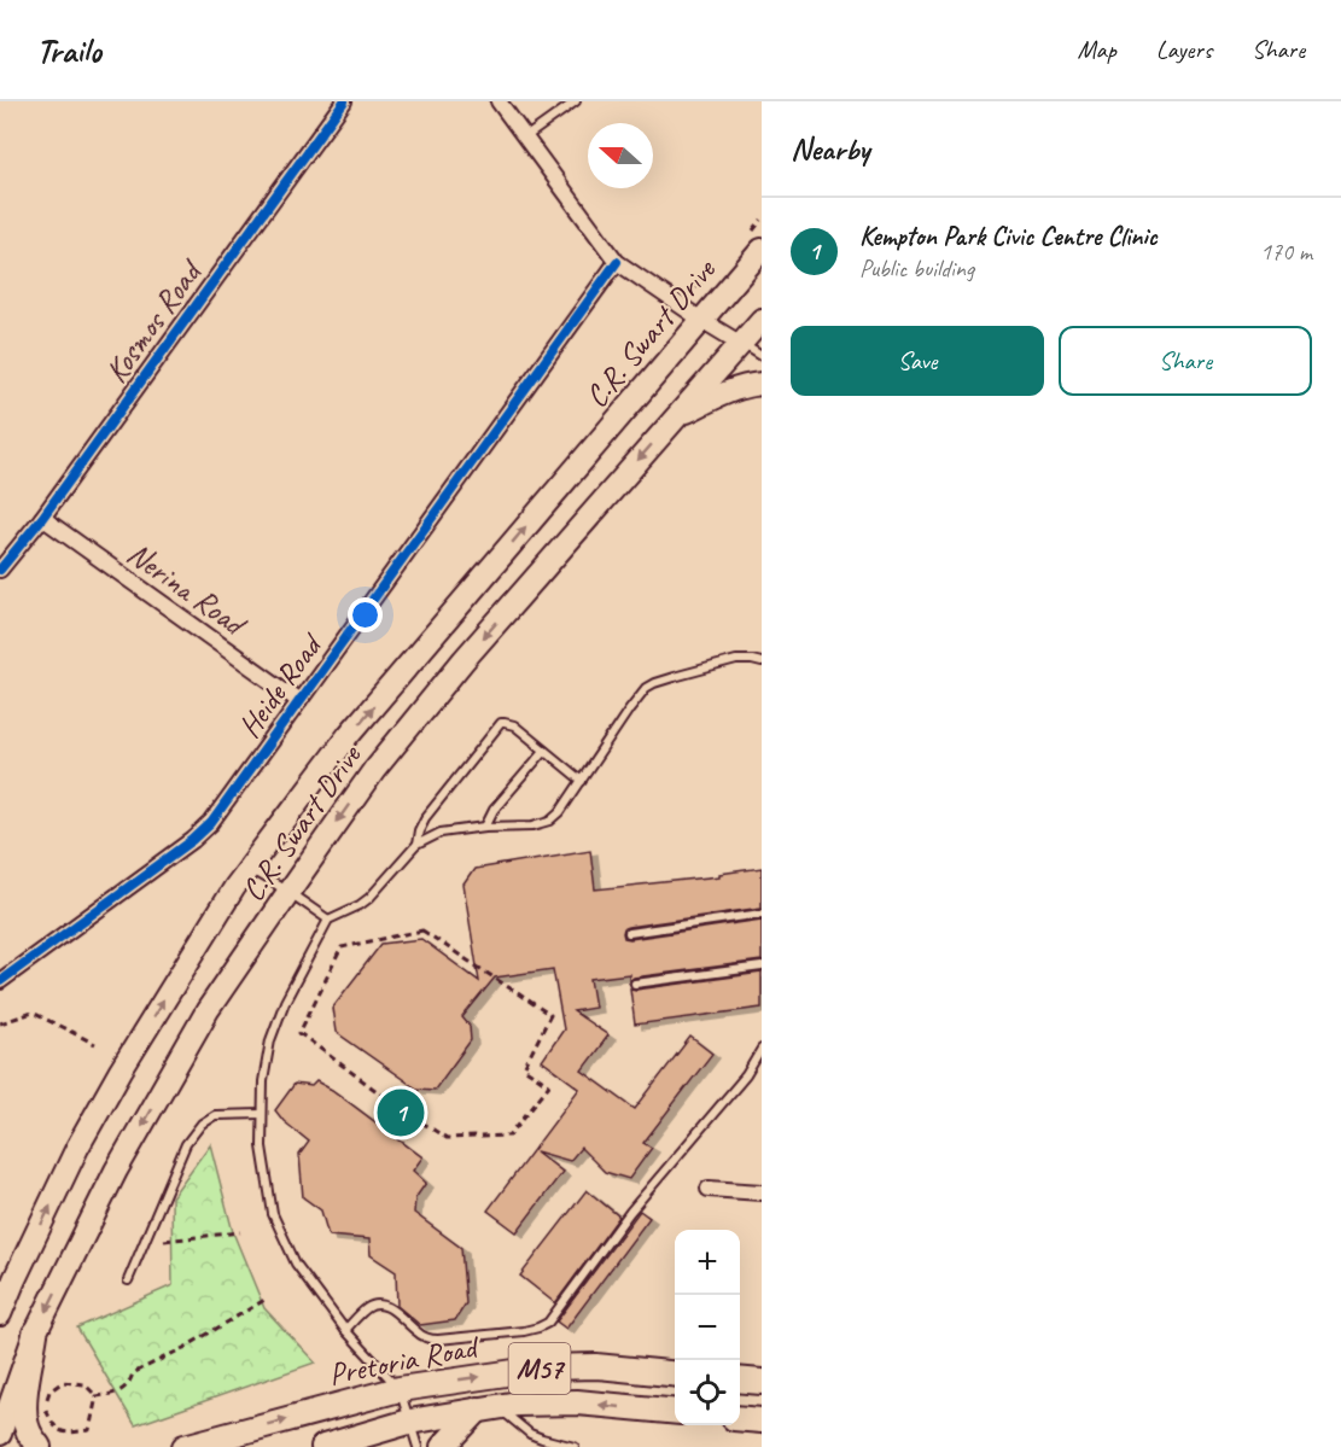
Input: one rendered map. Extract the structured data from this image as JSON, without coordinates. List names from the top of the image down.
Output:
{
  "streets": {
    "main road": ["C.R. Swart Drive", "Pretoria Road", "M57"],
    "street": ["Kosmos Road", "Nerina Road", "Heide Road"]
  },
  "crossings": [
    ["Kosmos Road", "Nerina Road"],
    ["Nerina Road", "Heide Road"]
  ],
  "north": "left",
  "page": {
    "header": "Trailo",
    "nav": ["Map", "Layers", "Share"],
    "heading": "Nearby",
    "list": [
      {
        "mark": "1",
        "name": "Kempton Park Civic Centre Clinic",
        "note": "Public building",
        "value": "170 m"
      }
    ],
    "buttons": ["Save", "Share"],
    "pins": "1",
    "map_buttons": ["+", "−"]
  }
}
